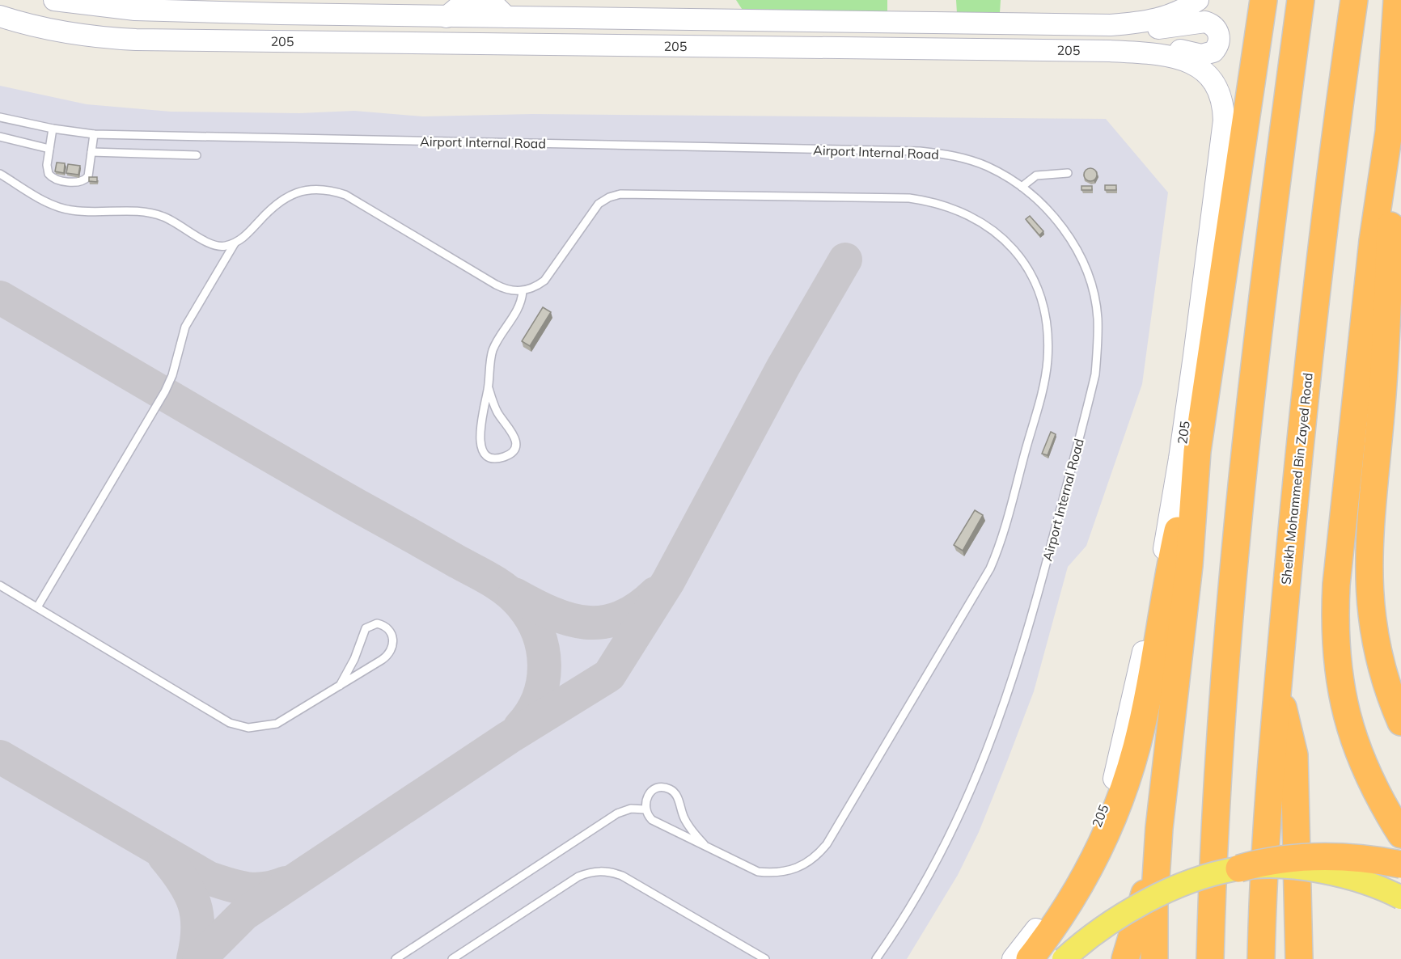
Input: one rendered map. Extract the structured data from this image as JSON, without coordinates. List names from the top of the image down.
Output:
{
  "streets": {
    "highway": ["Sheikh Mohammed Bin Zayed Road"],
    "street": ["205"],
    "lane": ["Airport Internal Road"]
  }
}
